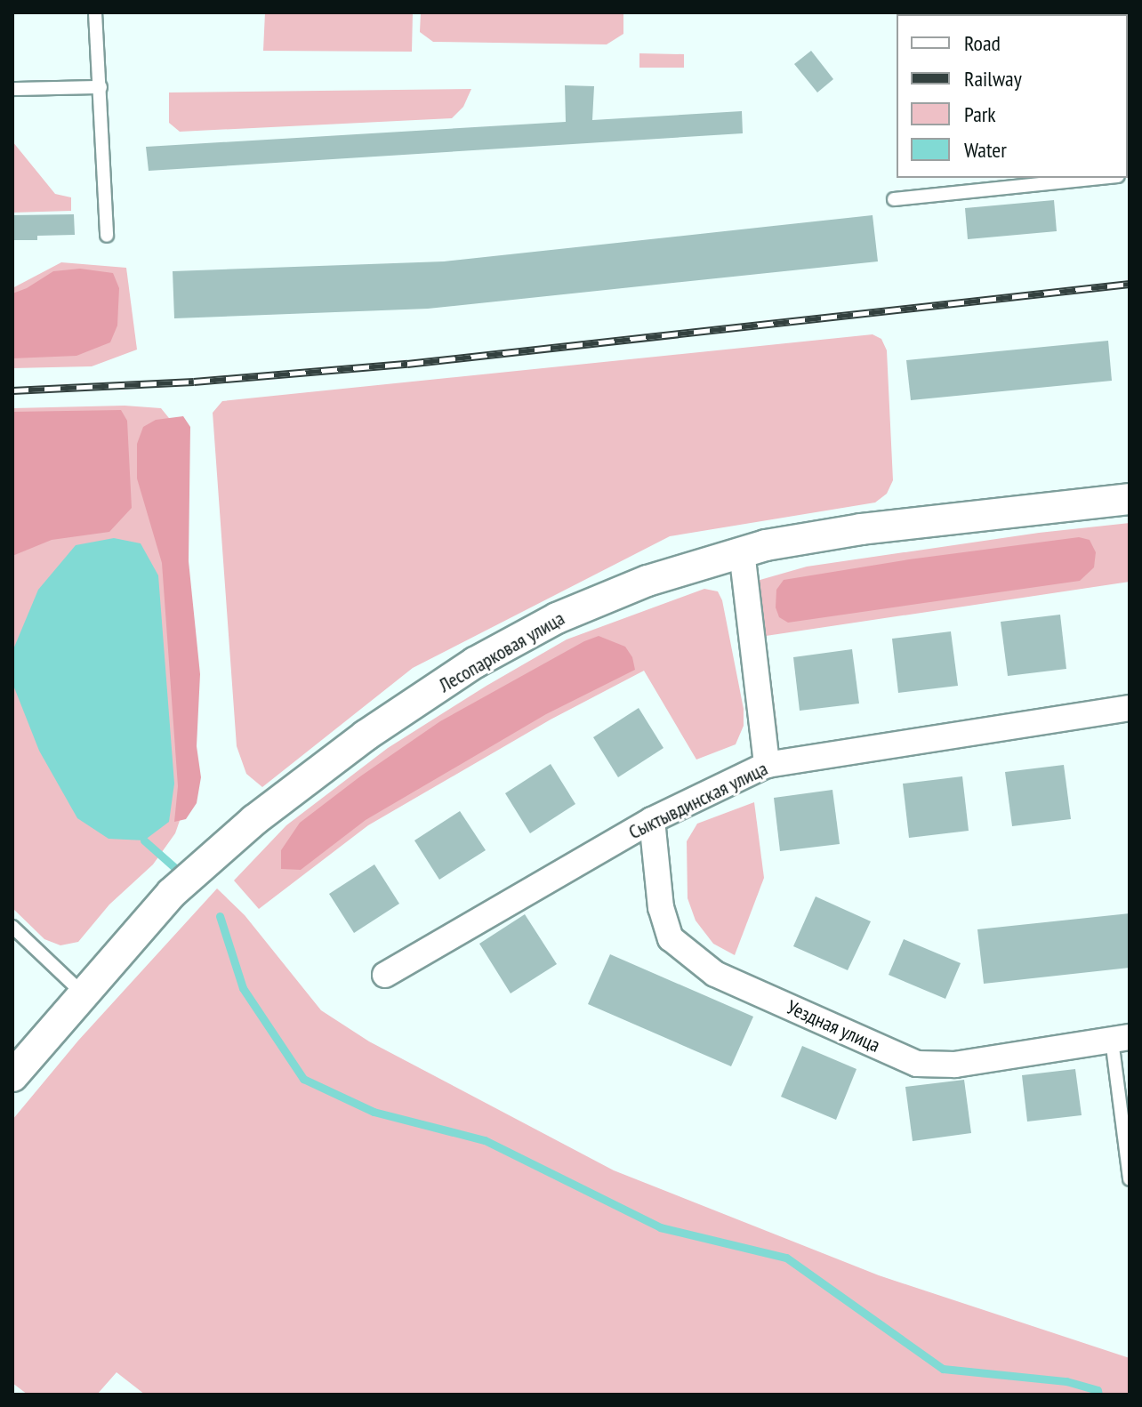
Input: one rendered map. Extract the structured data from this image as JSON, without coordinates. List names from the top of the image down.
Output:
{
  "streets": {
    "street": ["Лесопарковая улица", "Сыктывдинская улица", "Уездная улица"]
  },
  "crossings": [
    ["Сыктывдинская улица", "Уездная улица"]
  ],
  "legend": [
    "Road",
    "Railway",
    "Park",
    "Water"
  ]
}
